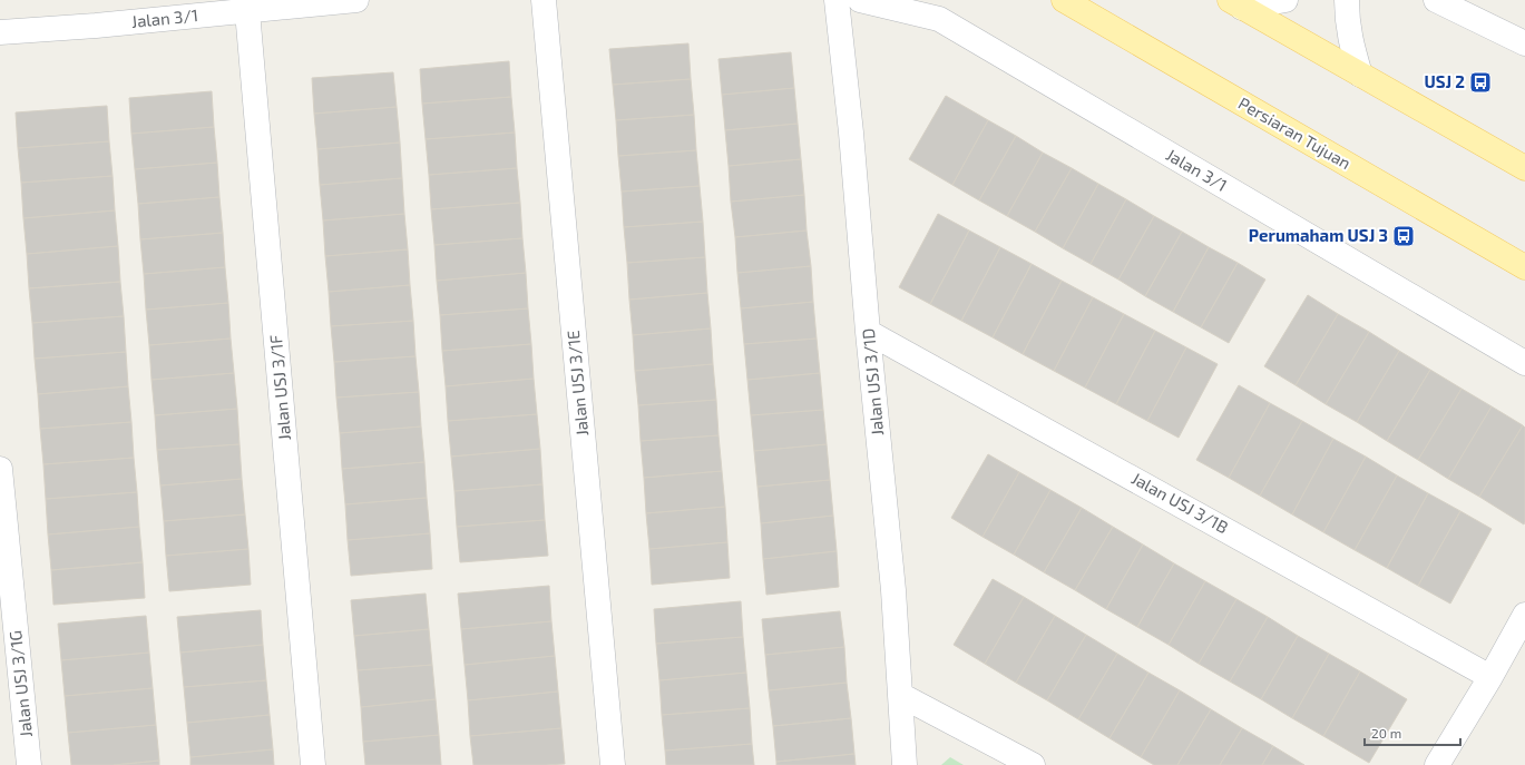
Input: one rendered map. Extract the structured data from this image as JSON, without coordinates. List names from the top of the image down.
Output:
{
  "streets": {
    "main road": ["Persiaran Tujuan"],
    "street": [
      "Jalan 3/1",
      "Jalan USJ 3/1D",
      "Jalan USJ 3/1E",
      "Jalan USJ 3/1F",
      "Jalan USJ 3/1B",
      "Jalan USJ 3/1G"
    ]
  },
  "crossings": [
    ["Jalan 3/1", "Jalan USJ 3/1F"],
    ["Jalan USJ 3/1D", "Jalan USJ 3/1B"]
  ],
  "places": {
    "bus stop": ["USJ 2", "Perumaham USJ 3"]
  },
  "scale_bar": "20 m"
}
